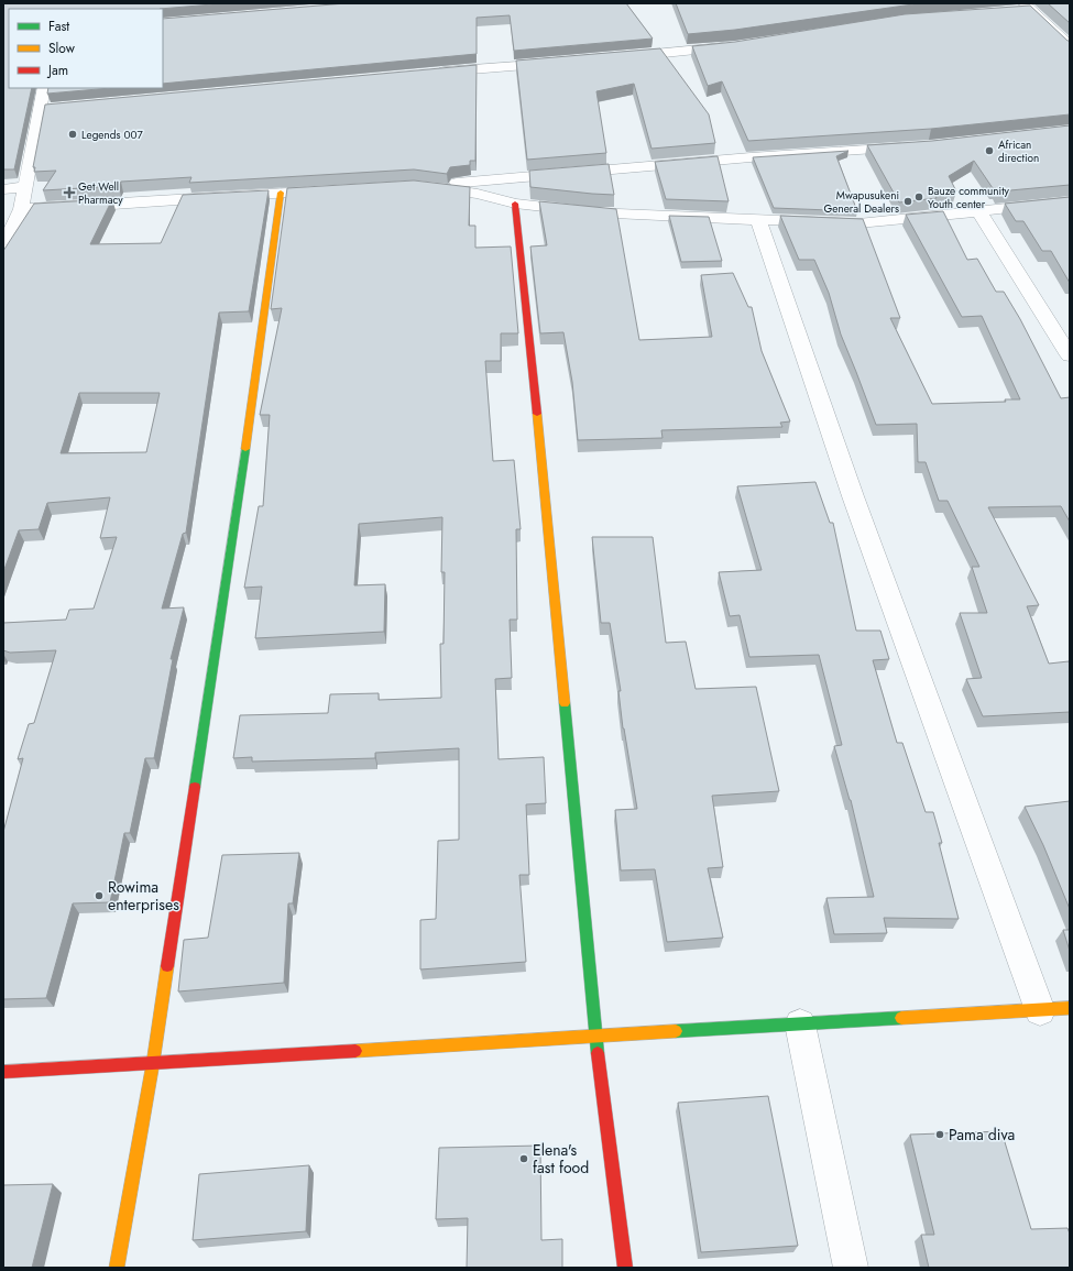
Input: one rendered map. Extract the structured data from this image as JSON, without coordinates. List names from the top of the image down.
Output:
{
  "places": {
    "other": [
      "Legends 007",
      "African direction",
      "Bauze community Youth center",
      "Mwapusukeni General Dealers",
      "Rowima enterprises",
      "Pama diva",
      "Elena's fast food"
    ],
    "health": ["Get Well Pharmacy"]
  },
  "legend": ["Fast", "Slow", "Jam"]
}
